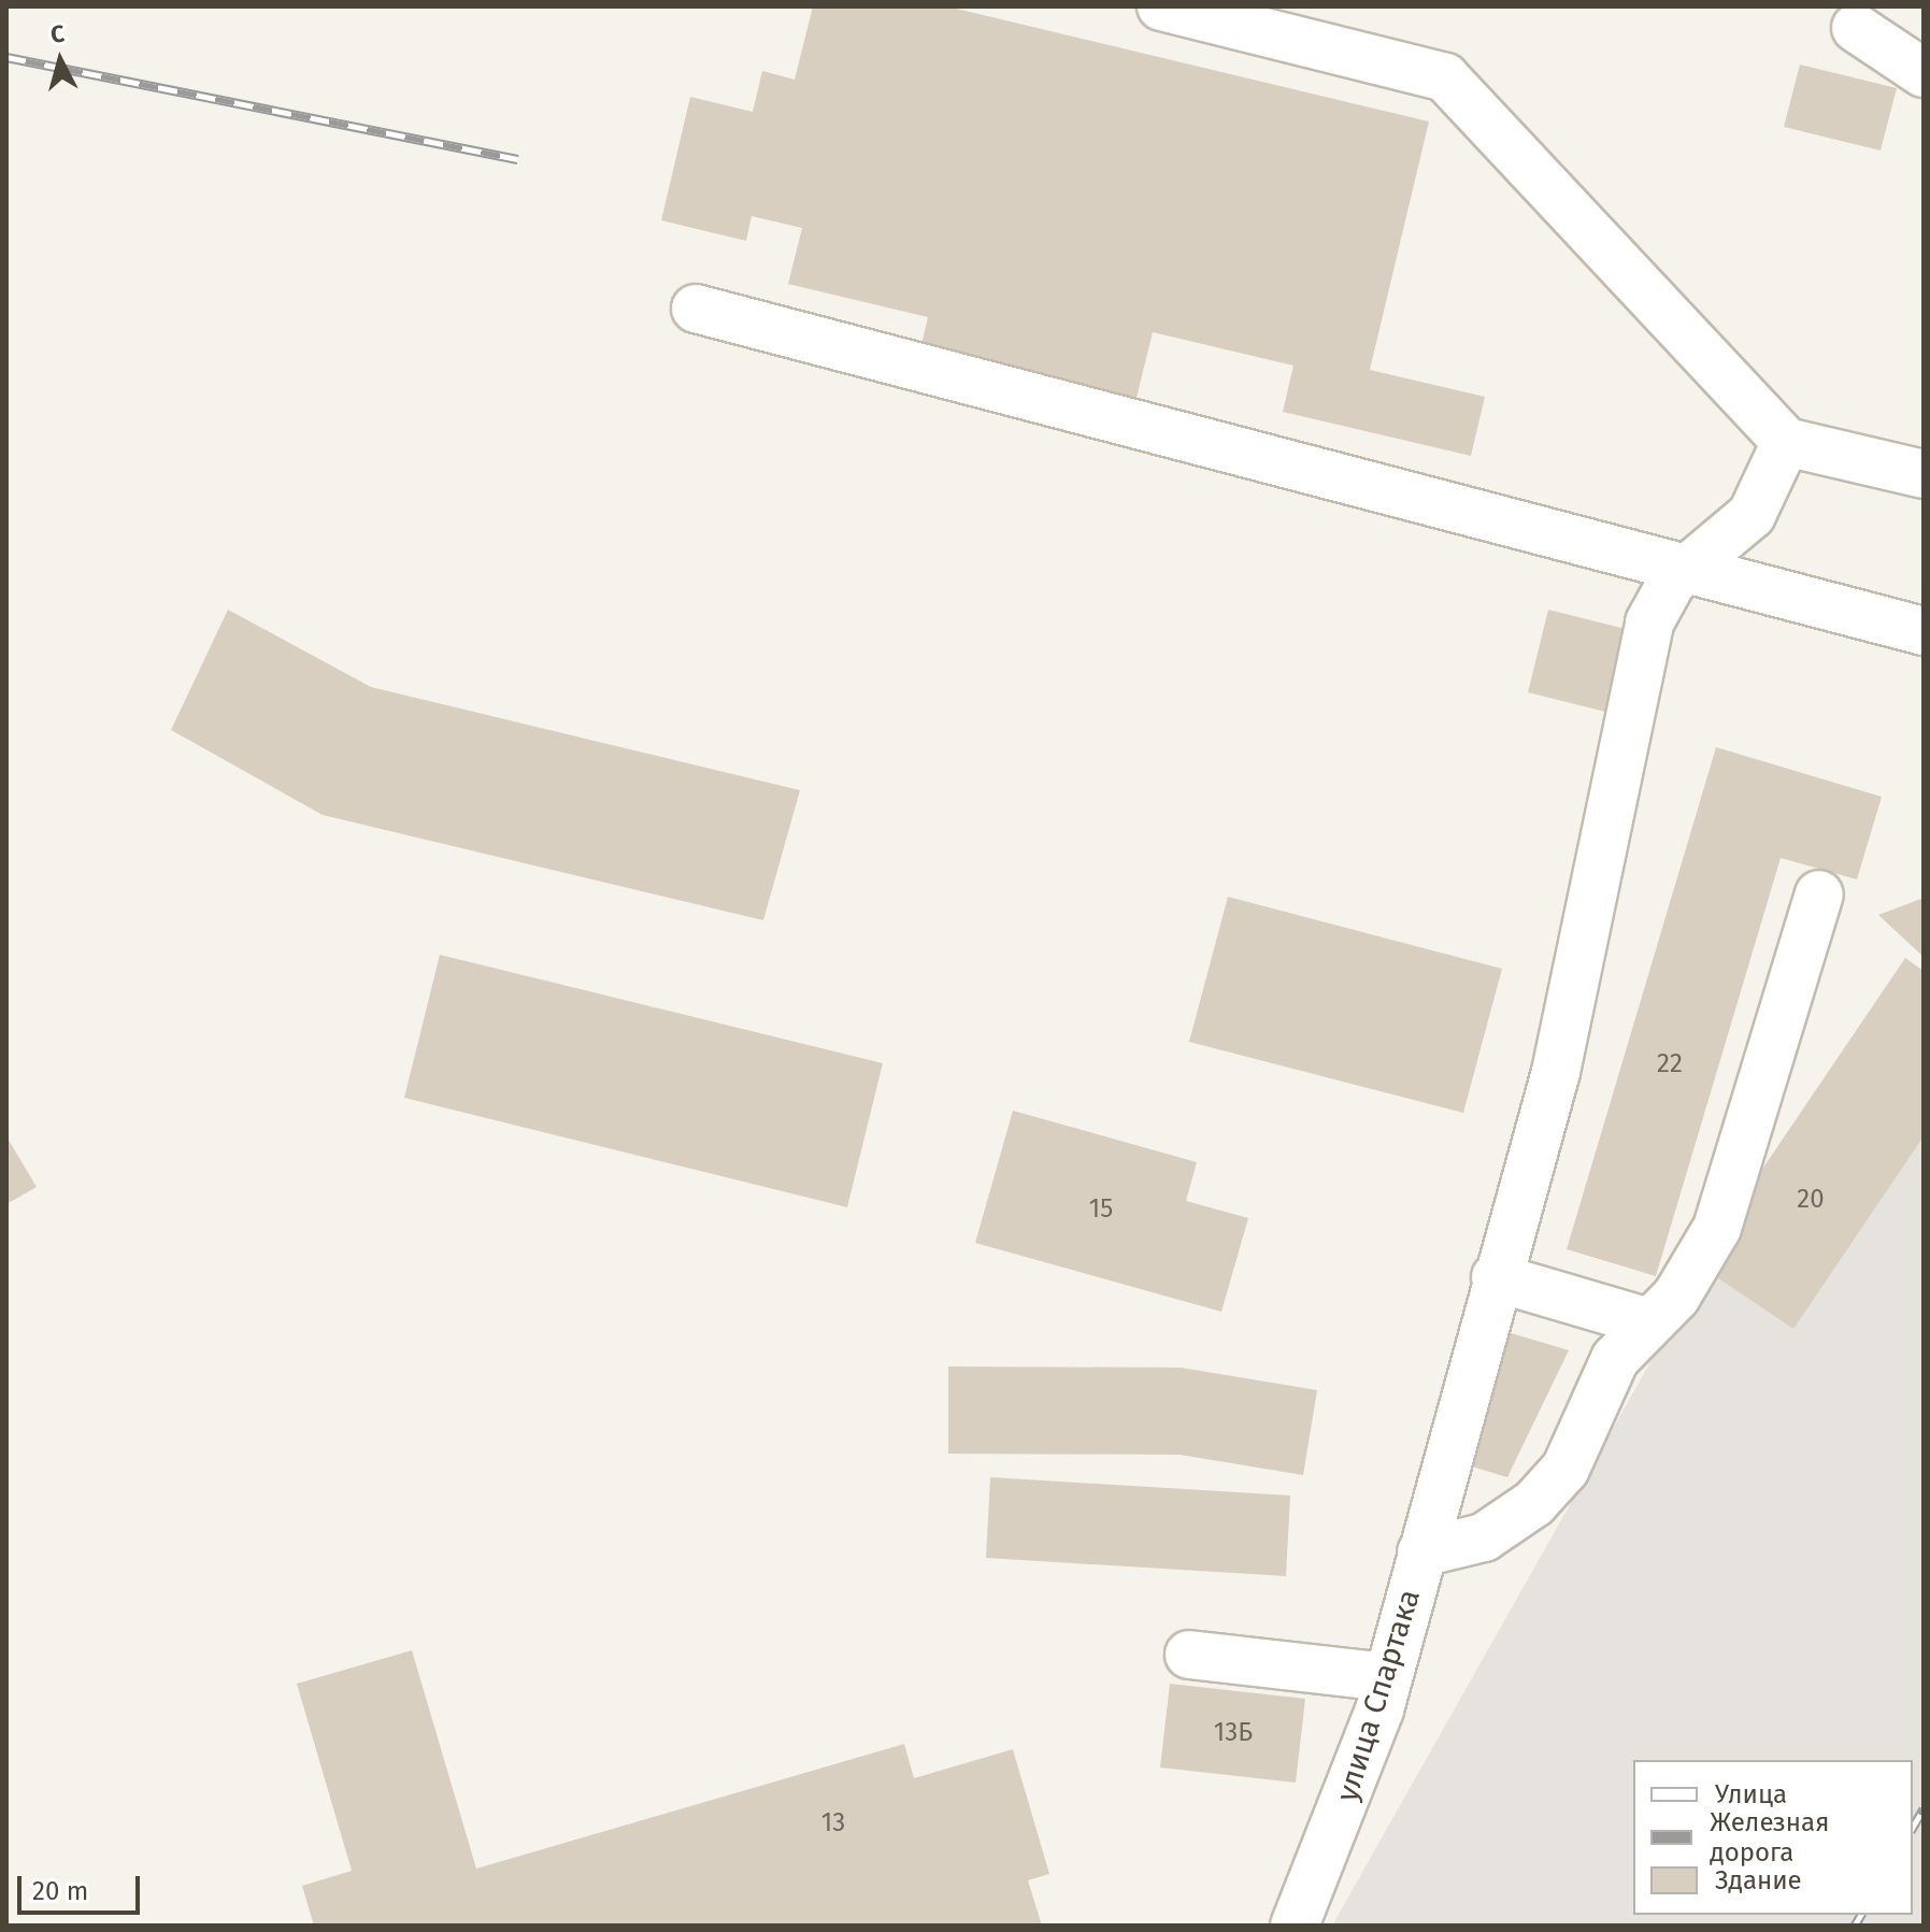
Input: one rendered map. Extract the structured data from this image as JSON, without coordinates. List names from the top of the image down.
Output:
{
  "streets": {
    "street": ["улица Спартака"]
  },
  "house_numbers": [
    "22",
    "20",
    "15",
    "13Б",
    "13"
  ],
  "legend": ["Улица", "Железная дорога", "Здание"],
  "scale_bar": "20 m",
  "north": "top"
}
